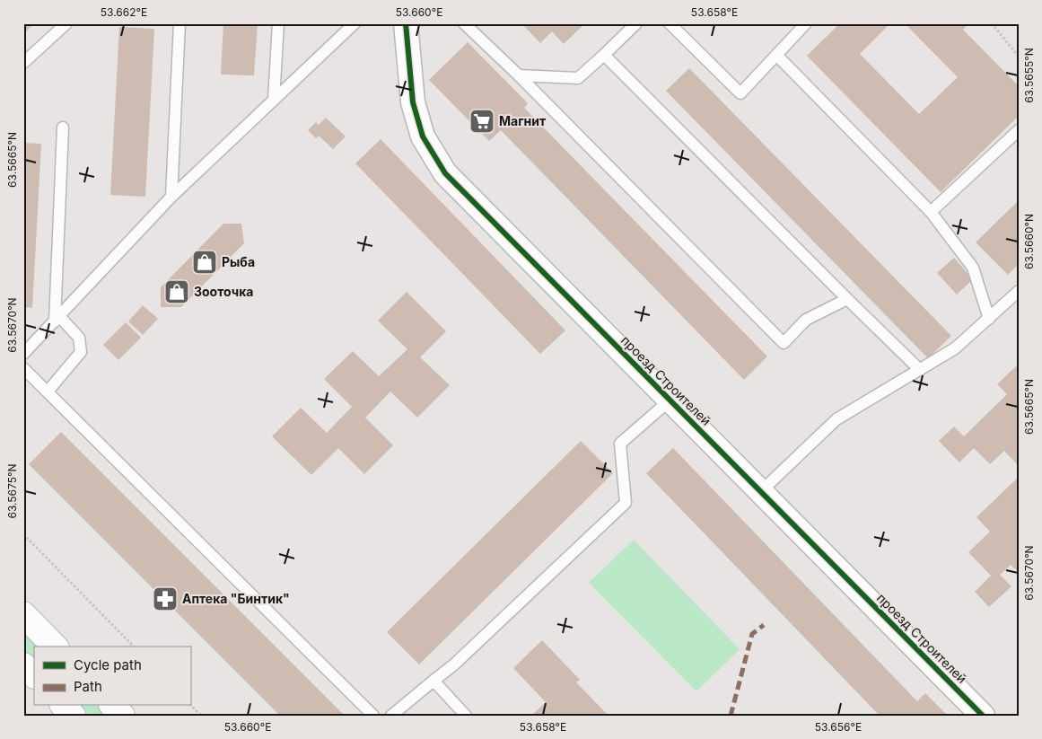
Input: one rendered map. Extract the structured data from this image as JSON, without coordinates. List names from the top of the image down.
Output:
{
  "streets": {
    "street": ["проезд Строителей"]
  },
  "places": {
    "supermarket": ["Магнит"],
    "shop": ["Рыба", "Зооточка"],
    "pharmacy": ["Аптека \"Бинтик\""]
  },
  "legend": ["Cycle path", "Path"],
  "coordinates": [
    "53.662°E",
    "53.660°E",
    "53.658°E",
    "63.5655°N",
    "63.5665°N",
    "63.5660°N",
    "63.5670°N",
    "63.5675°N",
    "53.656°E"
  ]
}
